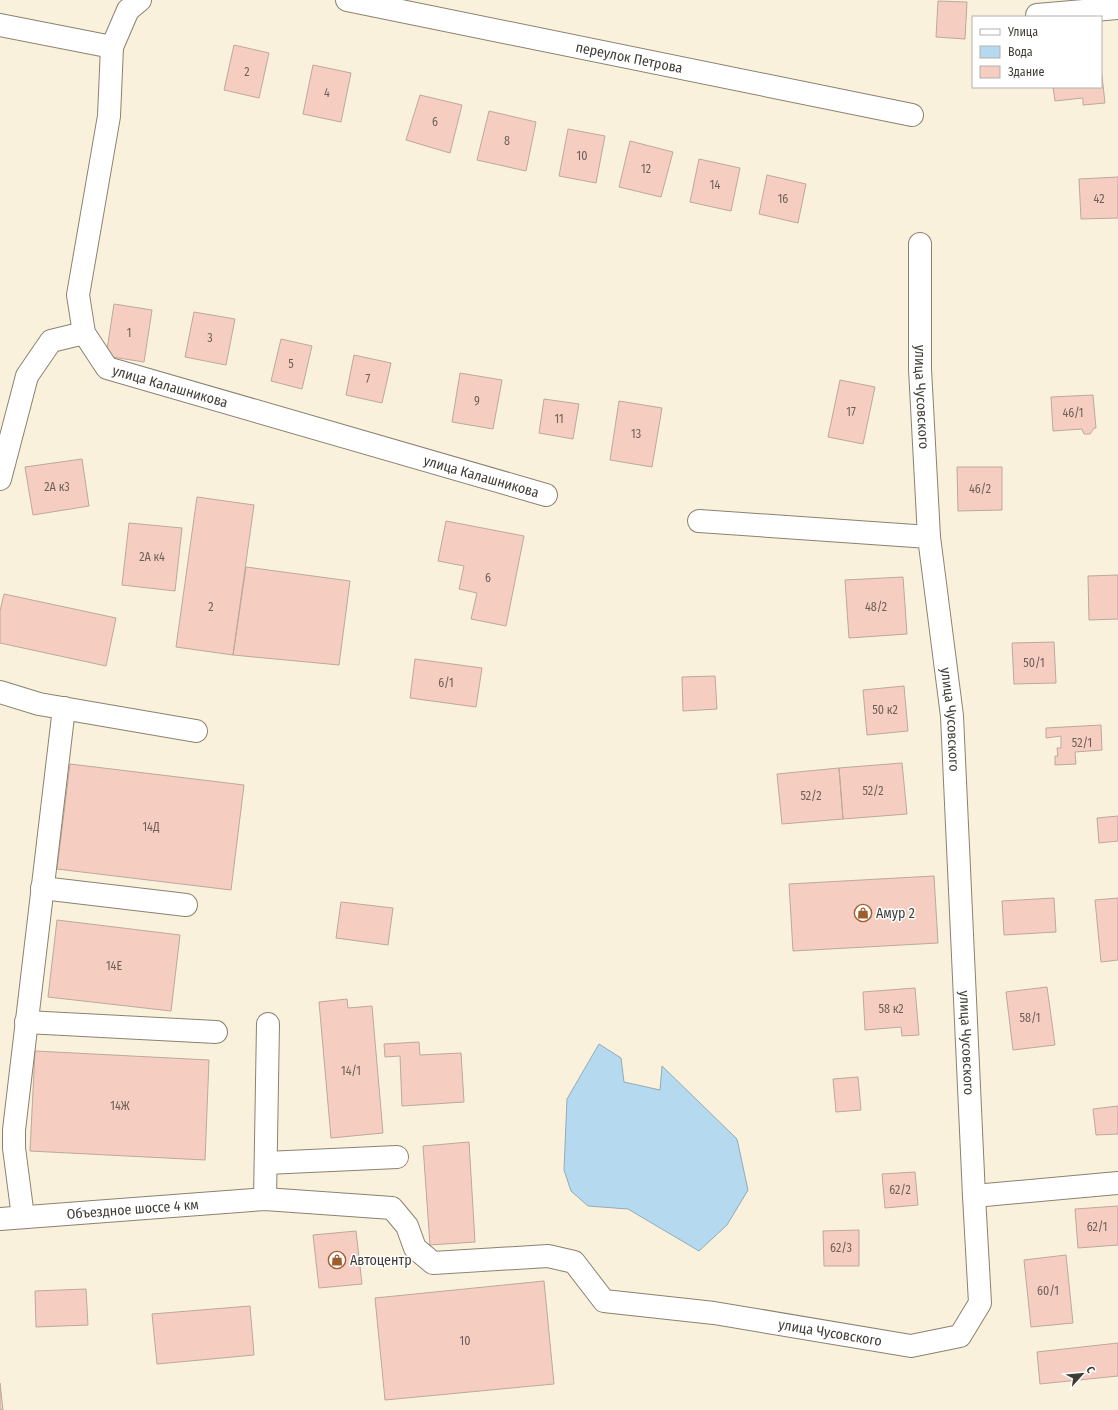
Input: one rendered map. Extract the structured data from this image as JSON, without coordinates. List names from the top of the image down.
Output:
{
  "streets": {
    "street": [
      "переулок Петрова",
      "улица Калашникова",
      "улица Чусовского",
      "Объездное шоссе 4 км"
    ]
  },
  "crossings": [
    ["улица Чусовского", "Объездное шоссе 4 км"]
  ],
  "places": {
    "shop": ["Амур 2", "Автоцентр"]
  },
  "house_numbers": [
    "2",
    "4",
    "6",
    "8",
    "10",
    "12",
    "14",
    "16",
    "42",
    "1",
    "3",
    "5",
    "7",
    "9",
    "17",
    "46/1",
    "11",
    "13",
    "2А к3",
    "46/2",
    "2А к4",
    "6",
    "2",
    "48/2",
    "50/1",
    "6/1",
    "50 к2",
    "52/1",
    "52/2",
    "52/2",
    "14Д",
    "14Е",
    "58 к2",
    "58/1",
    "14/1",
    "14Ж",
    "62/2",
    "62/1",
    "62/3",
    "60/1",
    "10"
  ],
  "legend": ["Улица", "Вода", "Здание"],
  "north": "top right"
}
